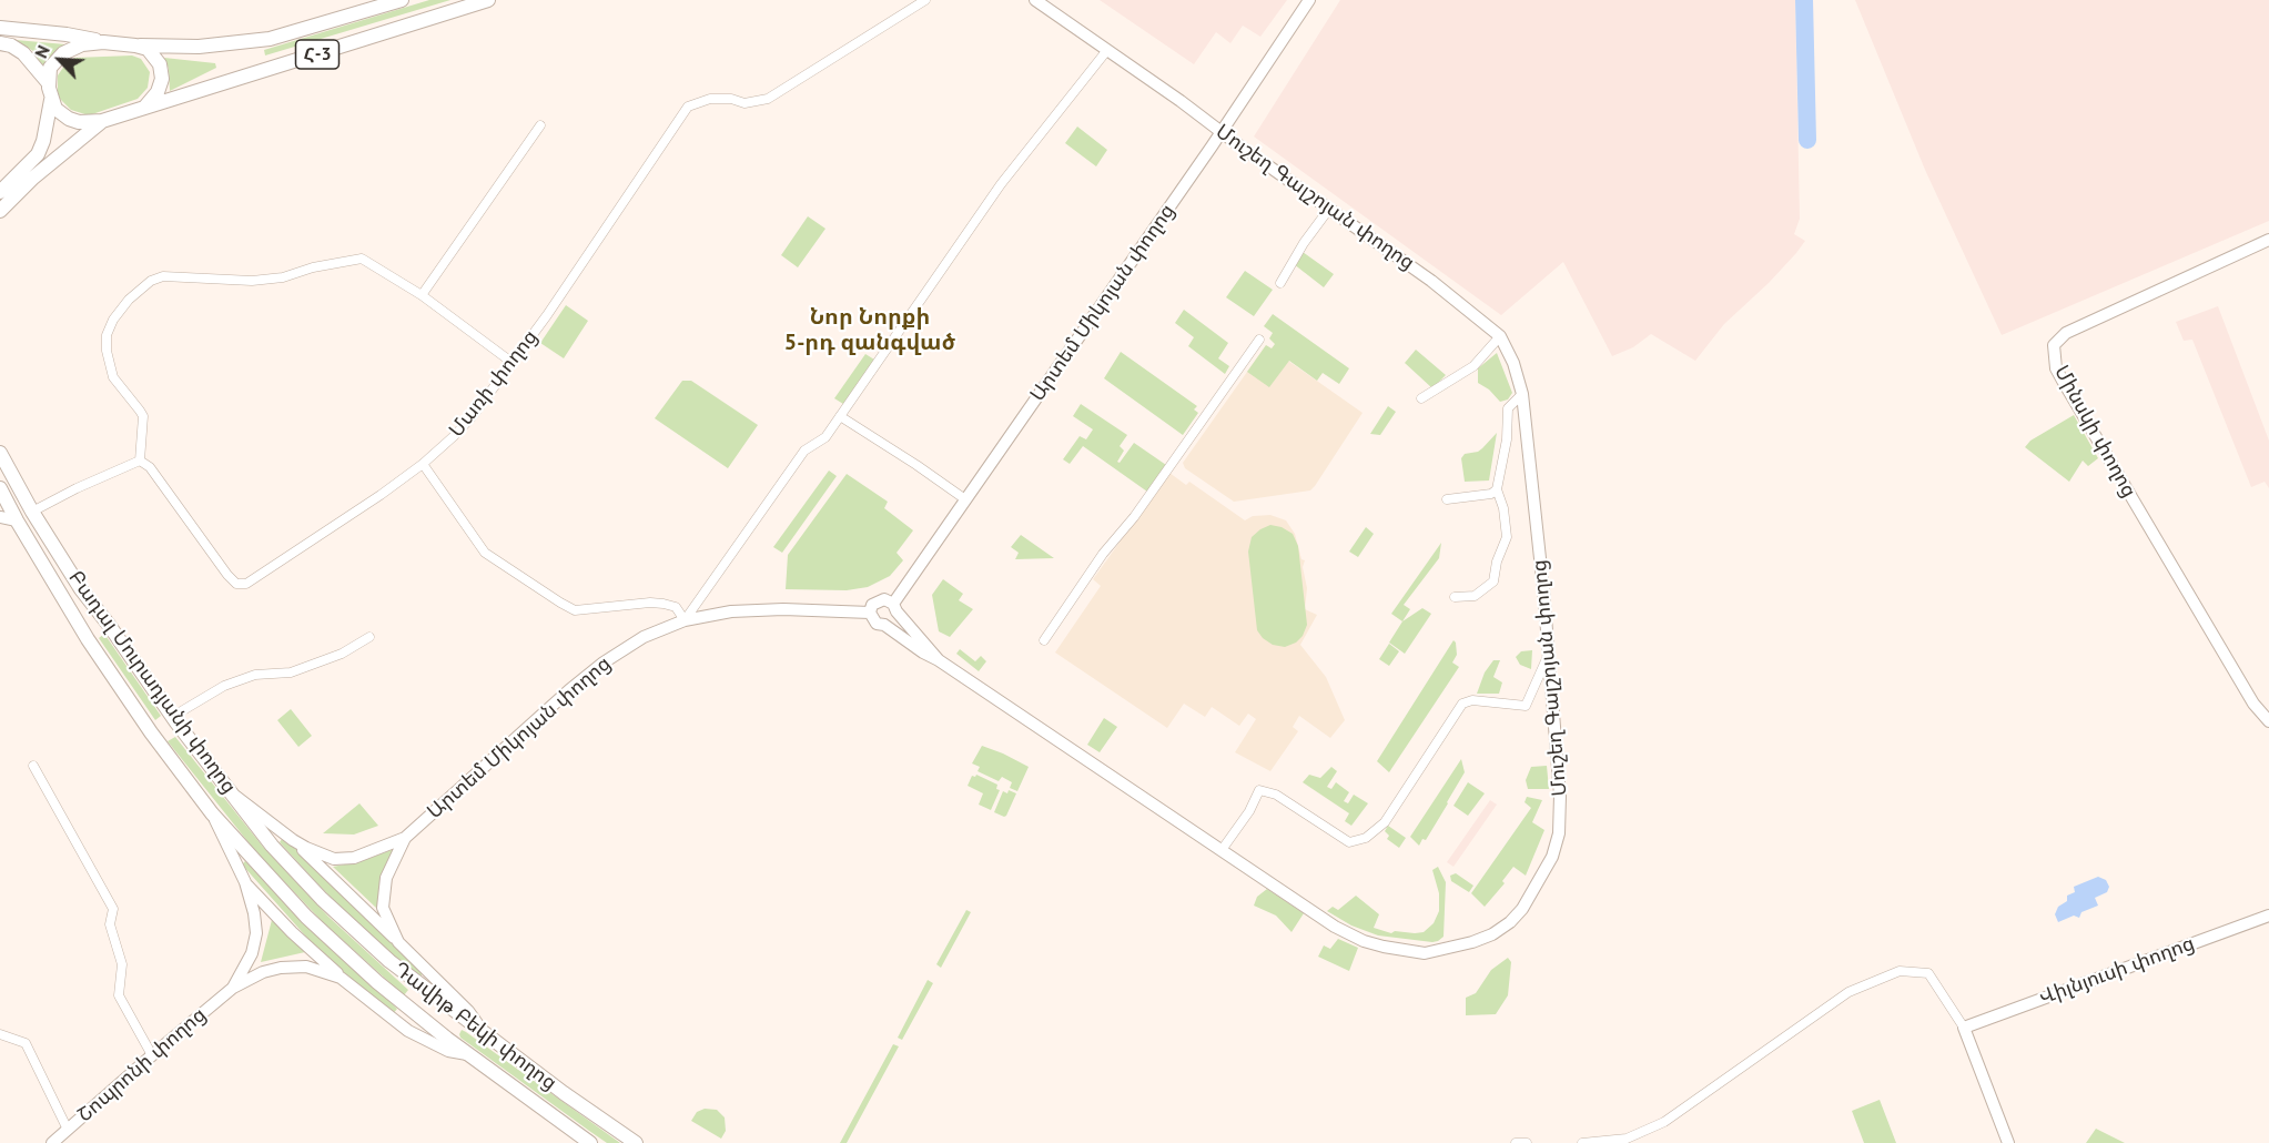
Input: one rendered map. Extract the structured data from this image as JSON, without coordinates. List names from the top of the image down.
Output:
{
  "streets": {
    "main road": [
      "Հ-3",
      "Մուշեղ Գալշոյան փողոց",
      "Արտեմ Միկոյան փողոց",
      "Մինսկի փողոց",
      "Բադալ Մուրադյանի փողոց",
      "Վիլնյուսի փողոց",
      "Դավիթ Բեկի փողոց",
      "Շոպրոնի փողոց"
    ],
    "street": ["Մառի փողոց"]
  },
  "crossings": [
    ["Մուշեղ Գալշոյան փողոց", "Արտեմ Միկոյան փողոց"],
    ["Արտեմ Միկոյան փողոց", "Բադալ Մուրադյանի փողոց"],
    ["Արտեմ Միկոյան փողոց", "Դավիթ Բեկի փողոց"],
    ["Բադալ Մուրադյանի փողոց", "Դավիթ Բեկի փողոց"]
  ],
  "districts": ["Նոր Նորքի 5-րդ զանգված"],
  "north": "top left"
}
